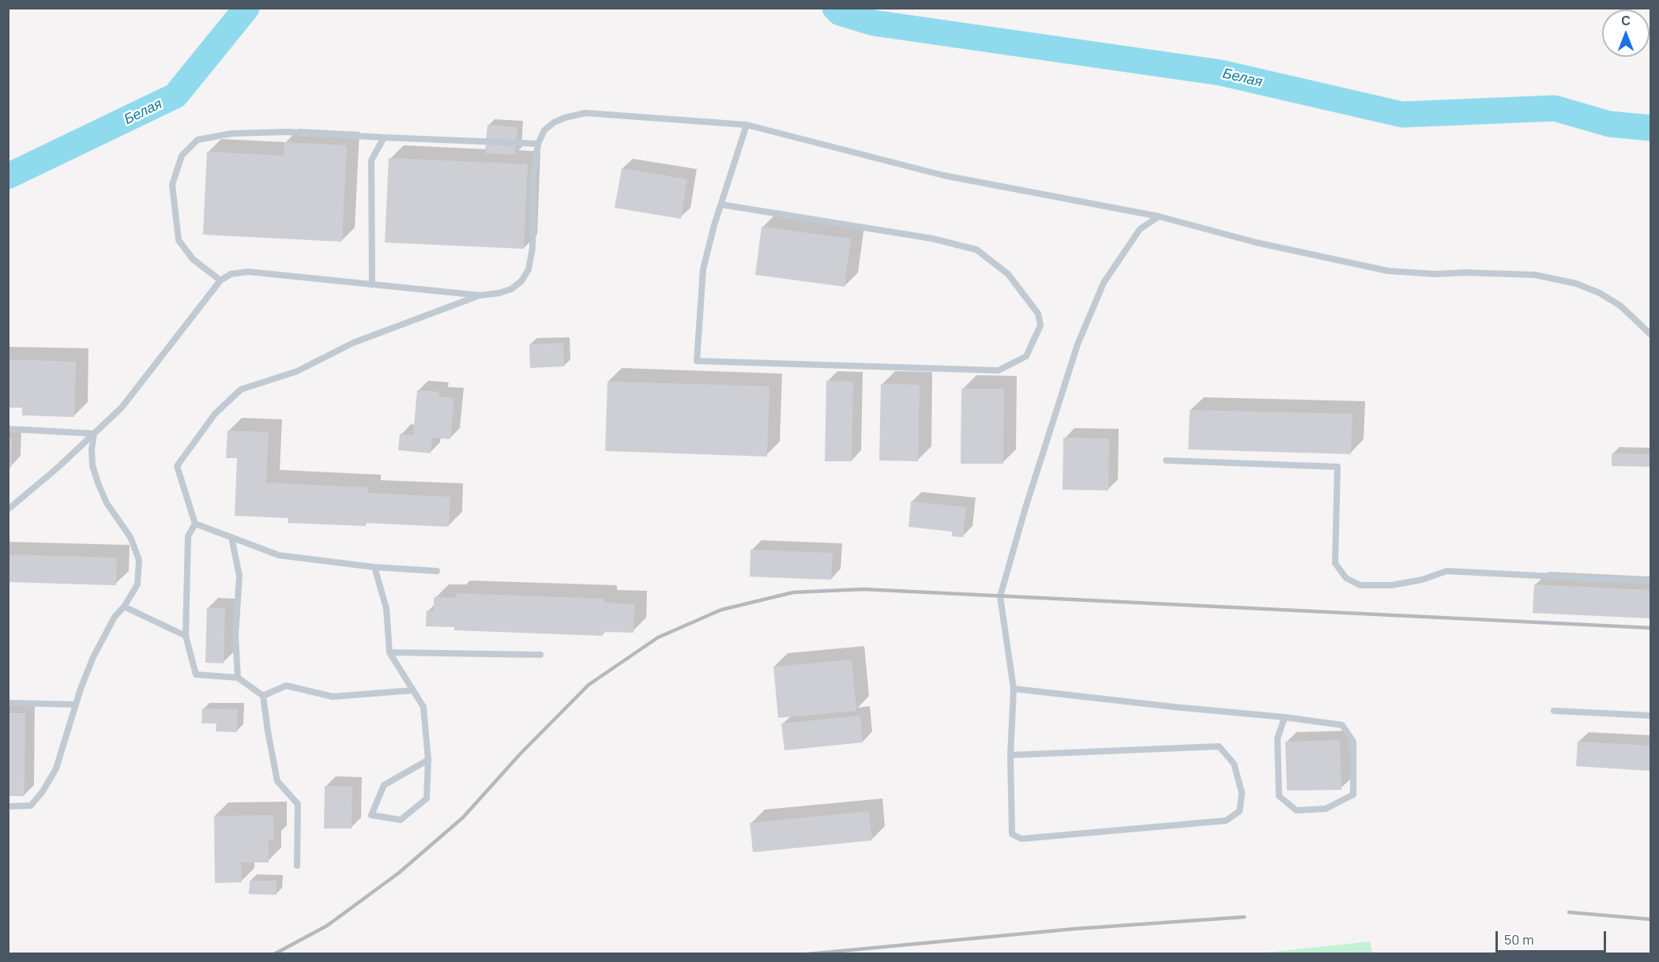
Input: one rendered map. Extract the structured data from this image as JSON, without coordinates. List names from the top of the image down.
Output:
{
  "water": ["Белая"],
  "scale_bar": "50 m",
  "north": "top"
}
